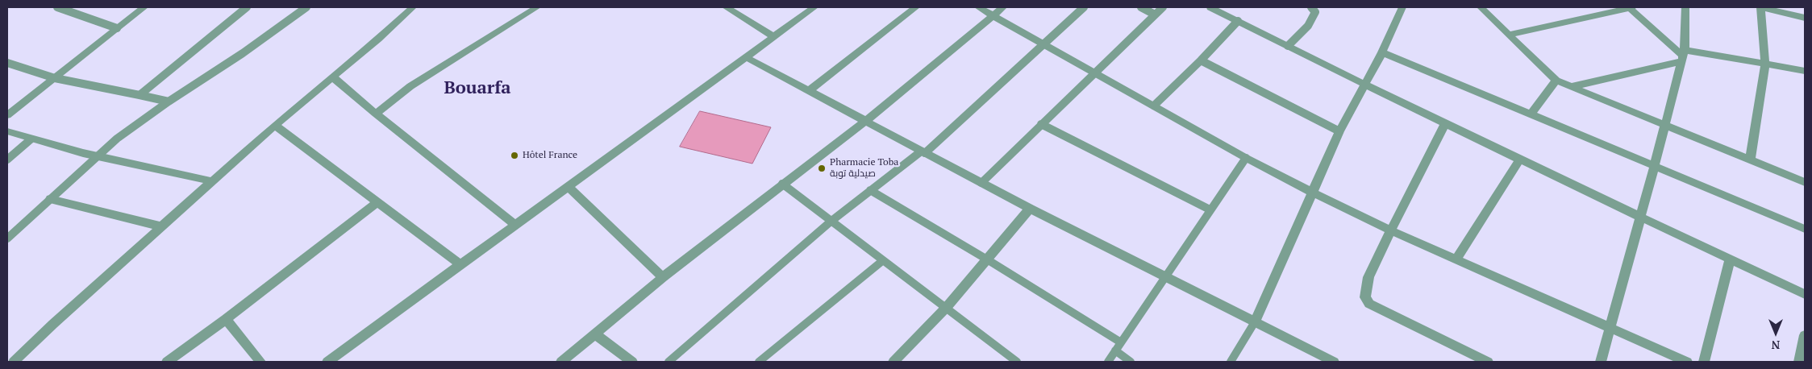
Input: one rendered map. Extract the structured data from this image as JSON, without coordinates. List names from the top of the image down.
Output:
{
  "districts": ["Bouarfa"],
  "places": ["Hôtel France", "Pharmacie Toba صيدلية توبة"],
  "north": "bottom"
}
